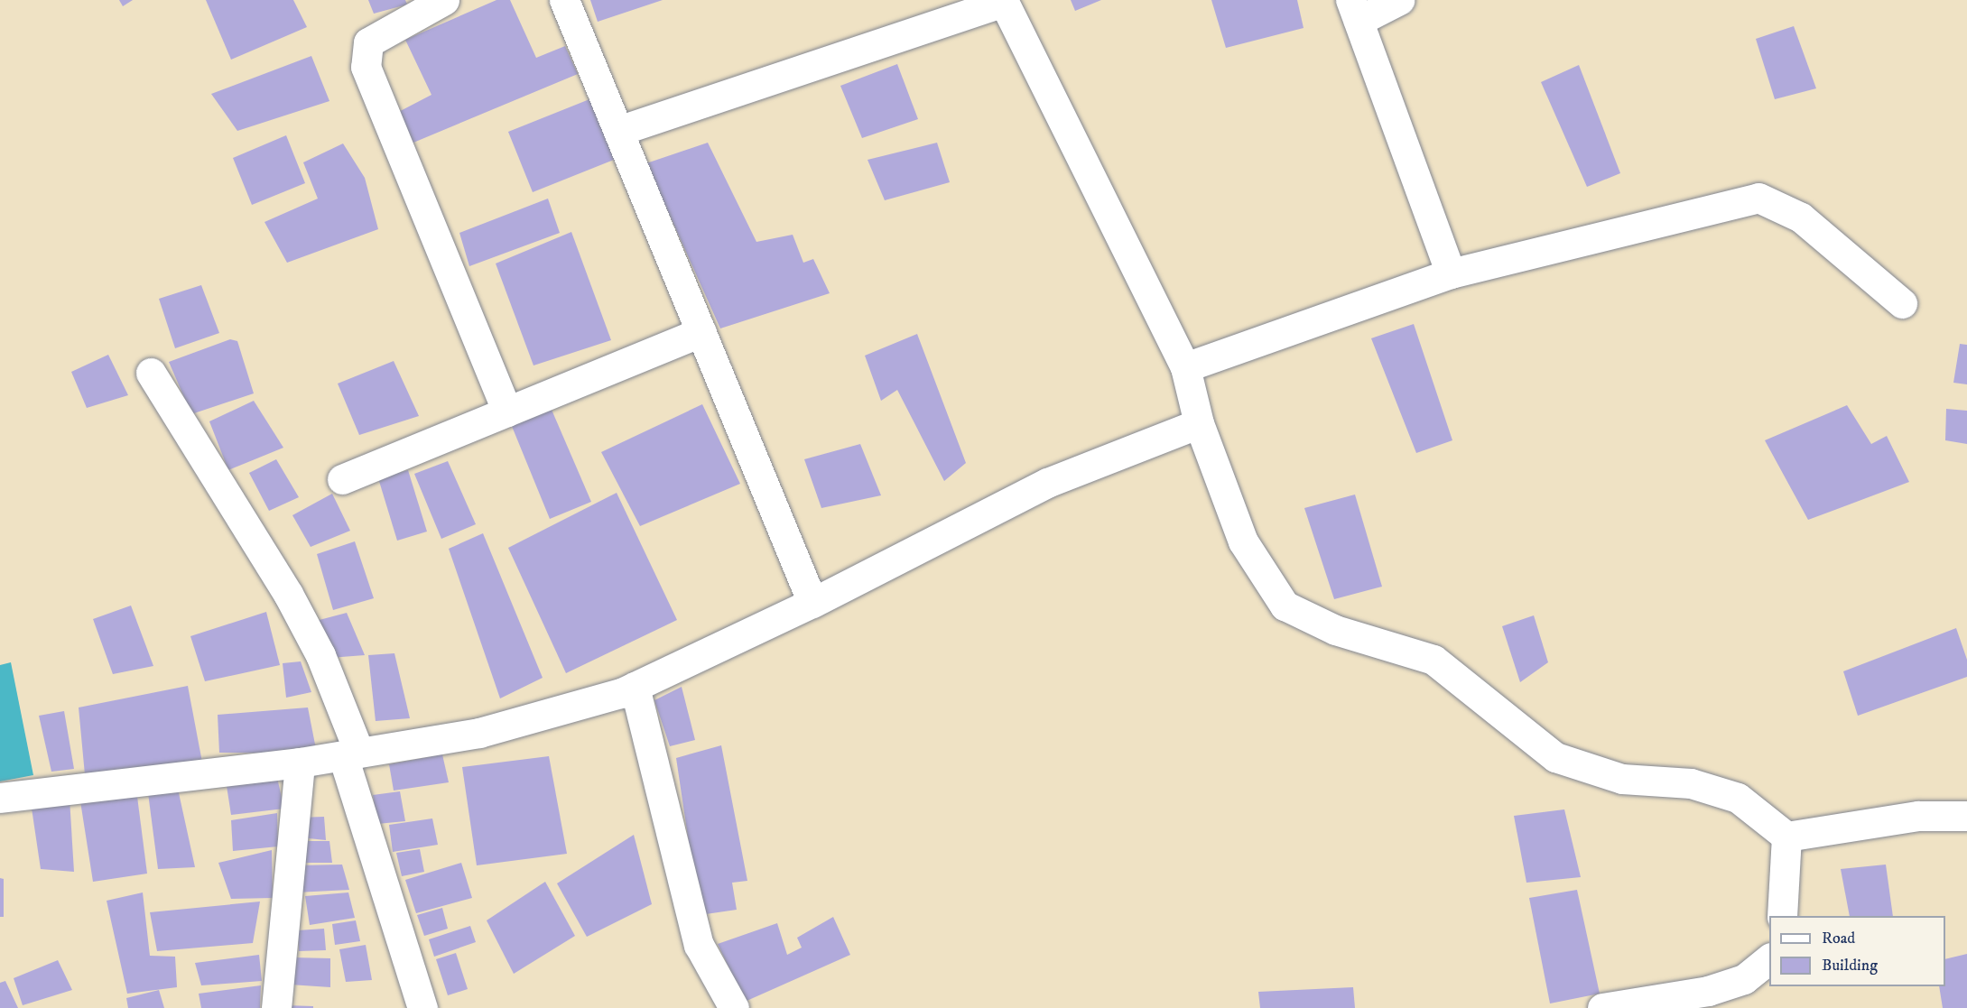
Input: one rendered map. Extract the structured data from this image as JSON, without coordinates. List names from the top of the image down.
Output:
{
  "legend": ["Road", "Building"]
}
